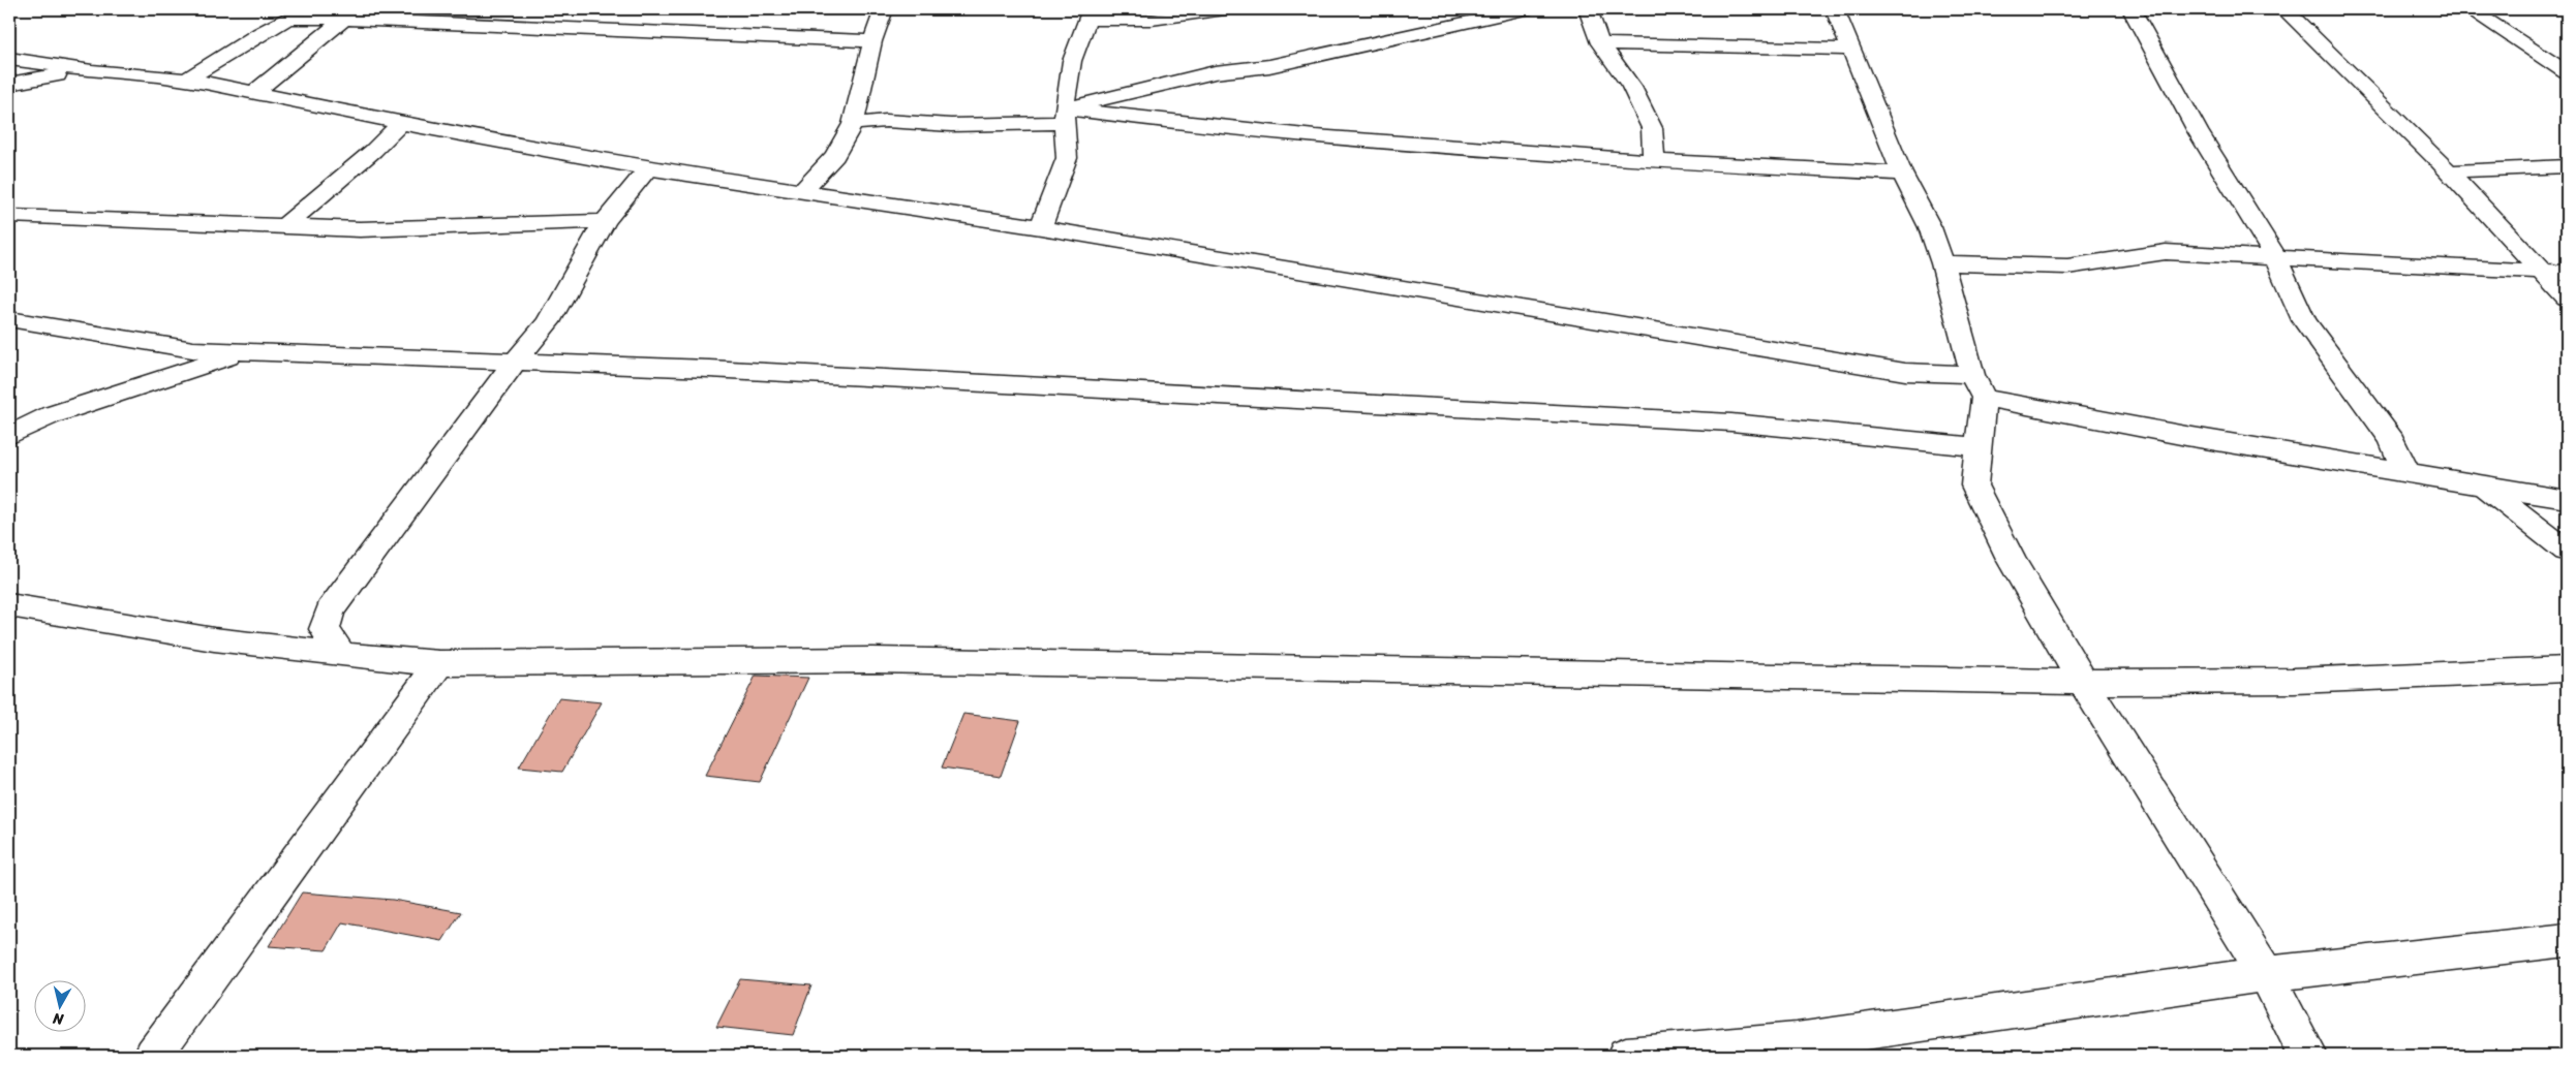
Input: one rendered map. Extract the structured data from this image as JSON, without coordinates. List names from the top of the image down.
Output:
{
  "north": "bottom"
}
